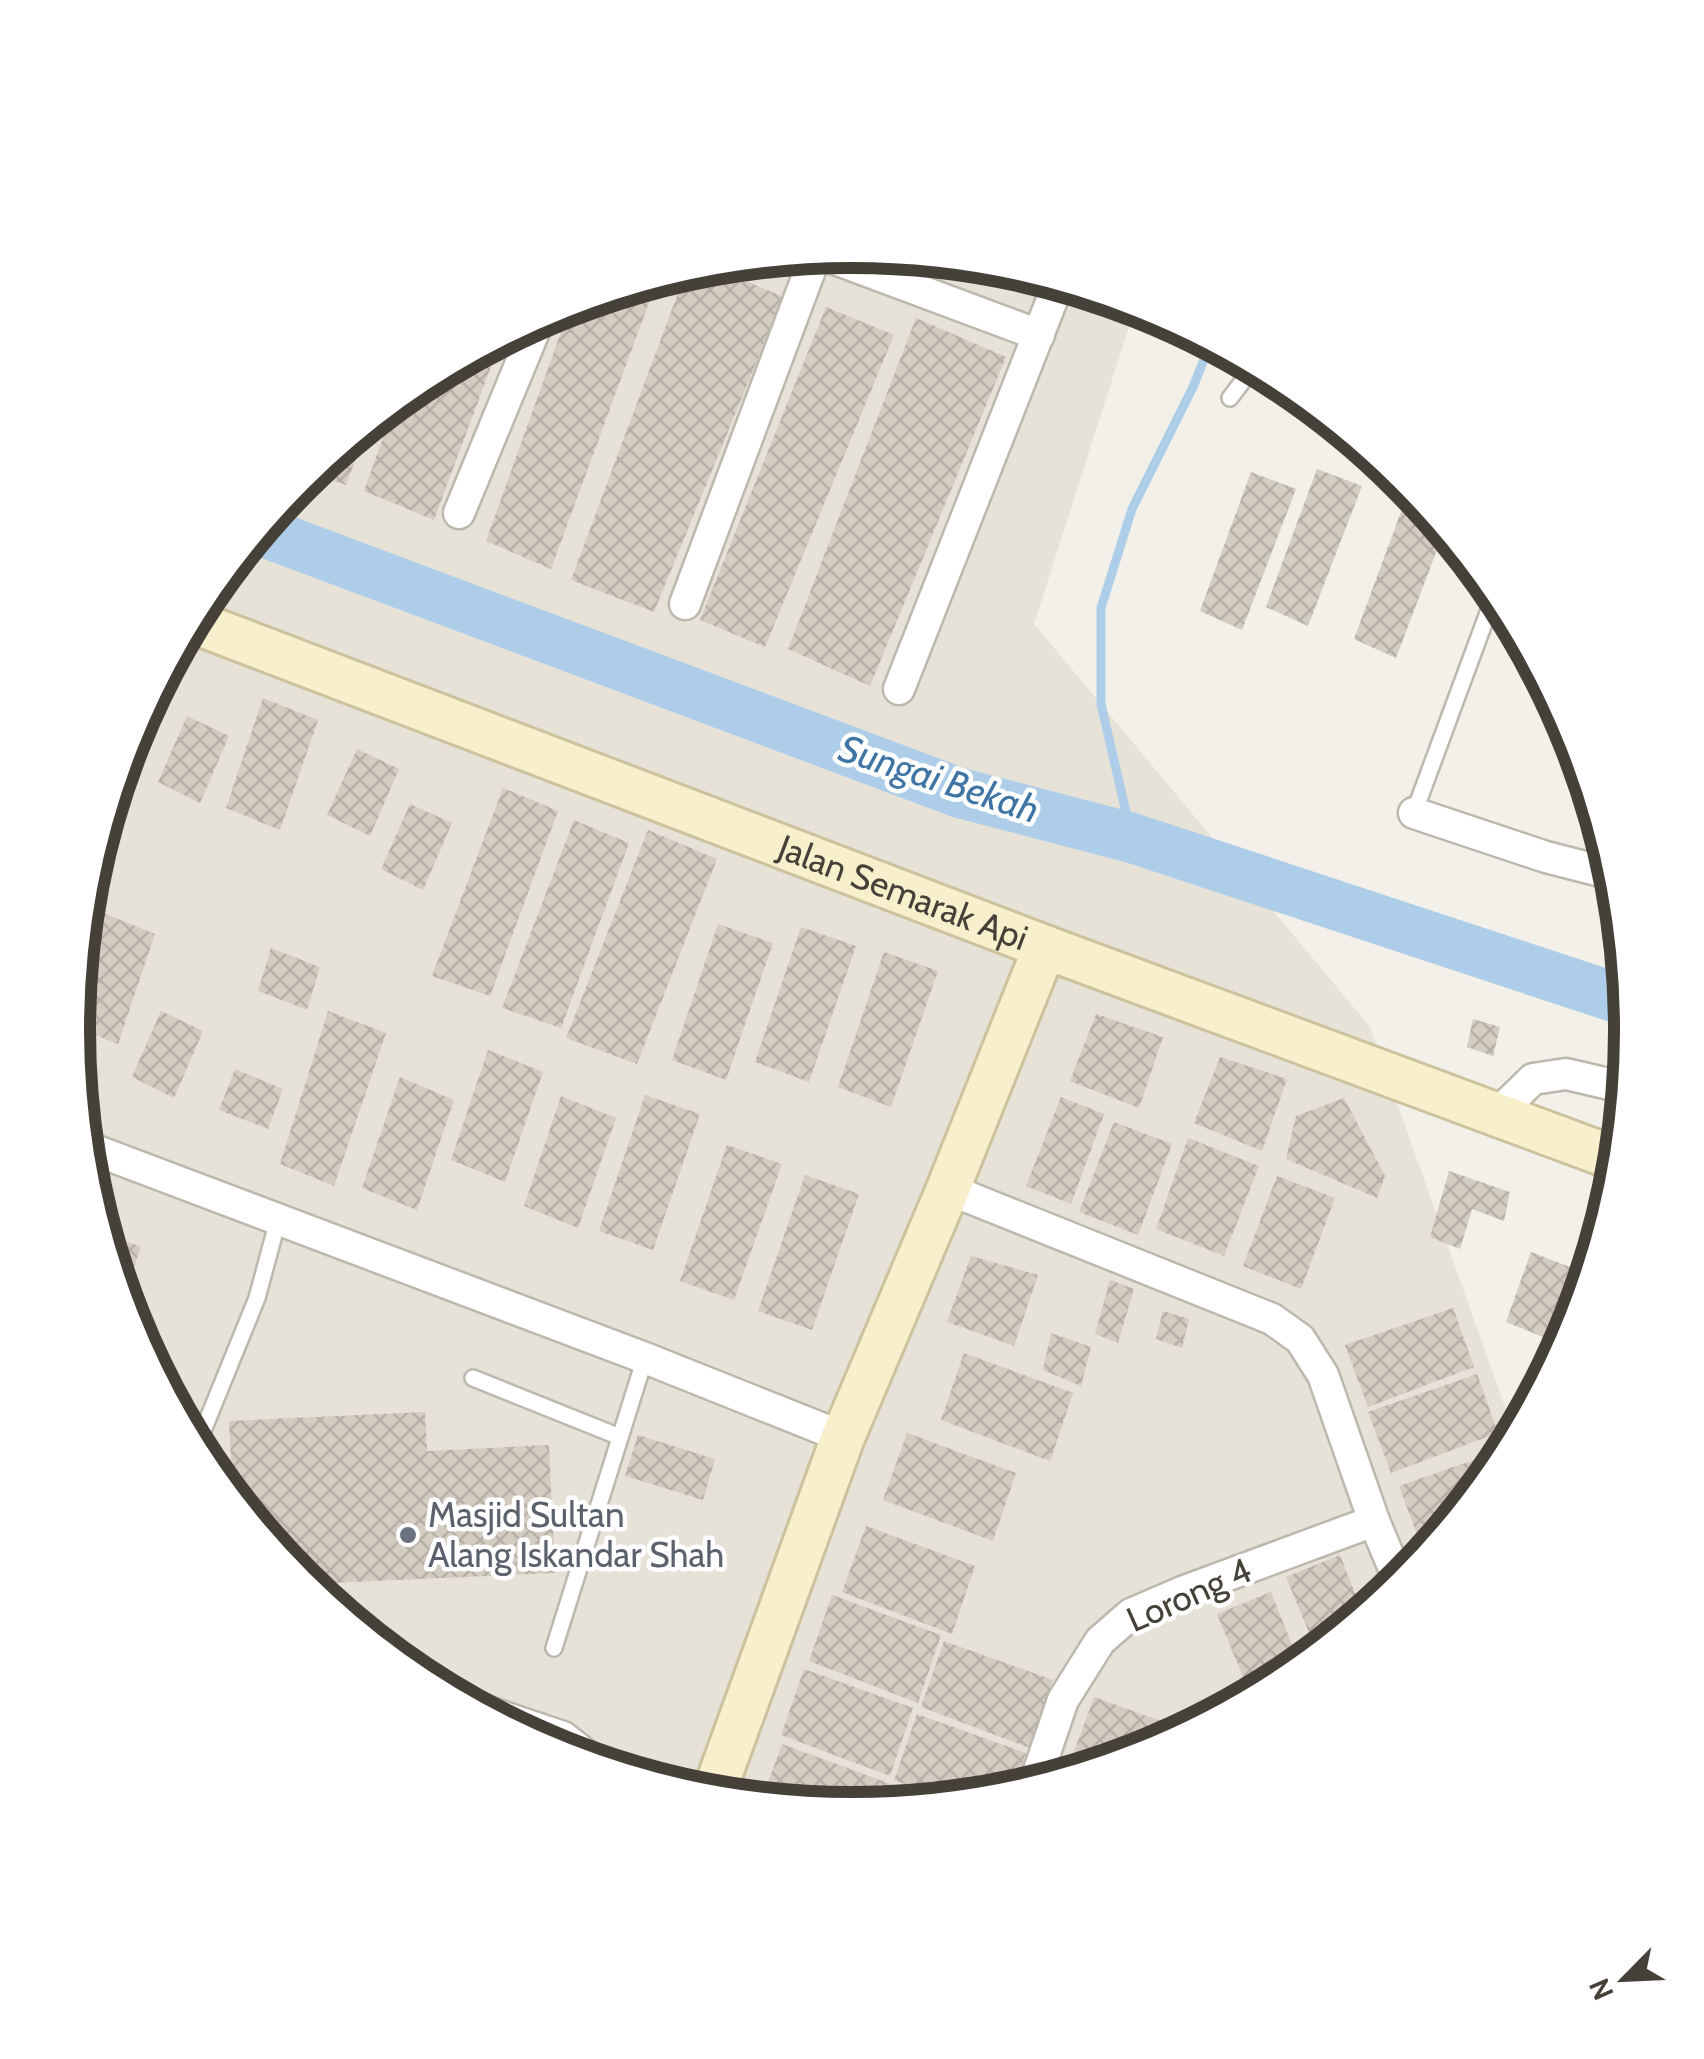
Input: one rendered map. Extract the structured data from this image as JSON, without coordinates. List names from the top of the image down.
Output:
{
  "streets": {
    "street": ["Jalan Semarak Api", "Lorong 4"]
  },
  "water": ["Sungai Bekah"],
  "places": ["Masjid Sultan Alang Iskandar Shah"],
  "north": "bottom left"
}
